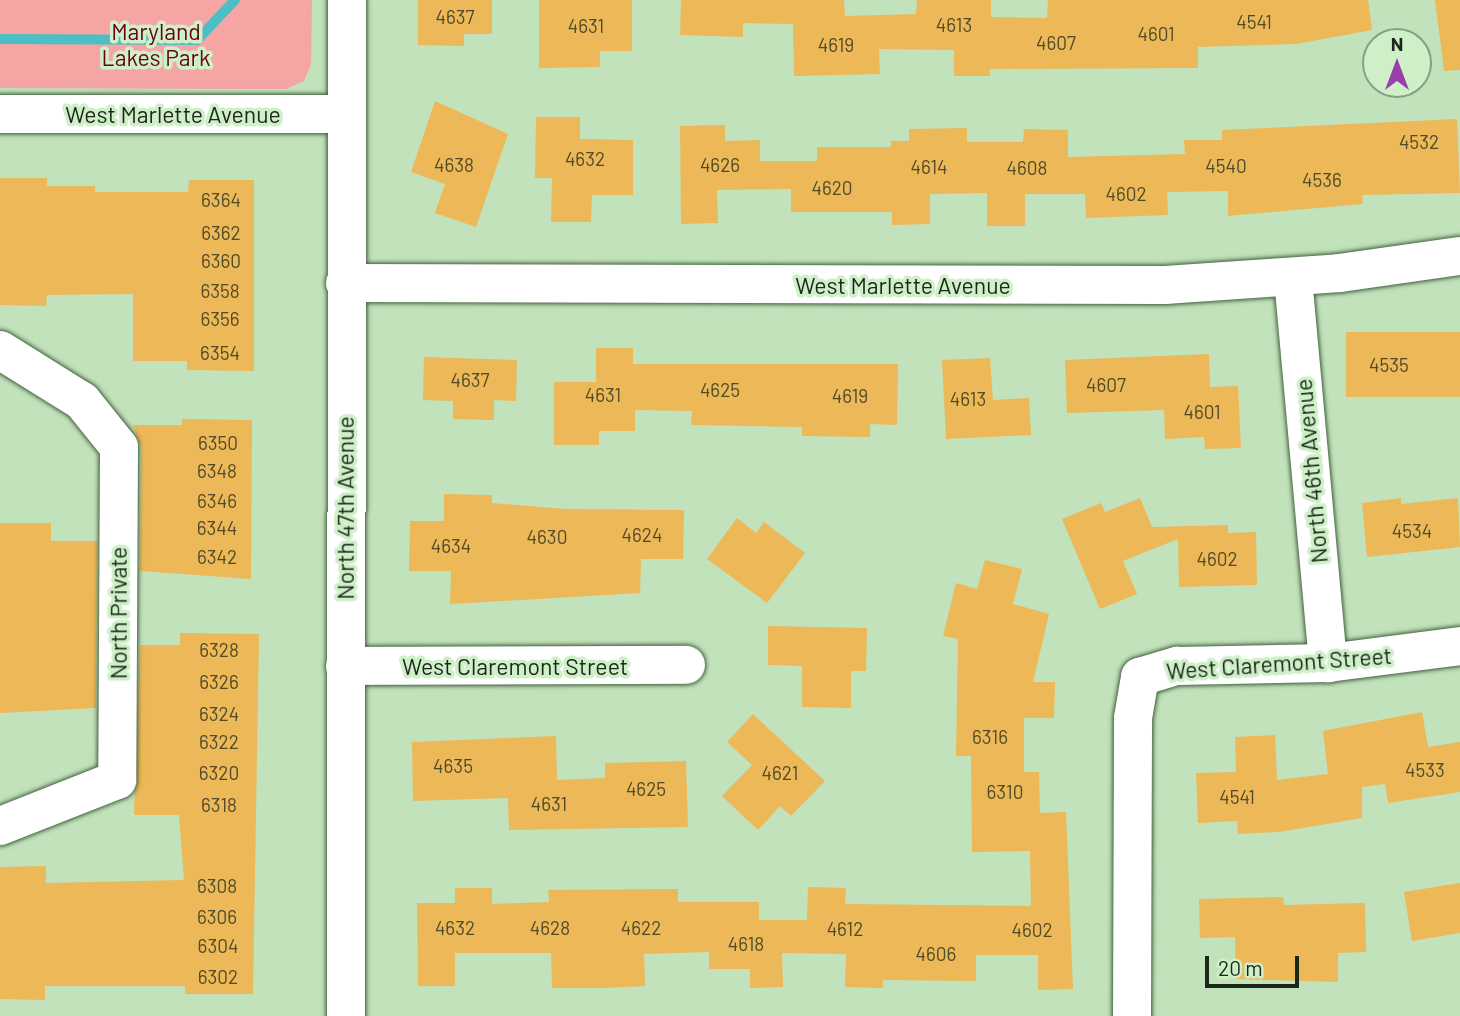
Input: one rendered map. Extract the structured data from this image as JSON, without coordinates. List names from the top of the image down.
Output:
{
  "streets": {
    "street": [
      "West Marlette Avenue",
      "North 46th Avenue",
      "North 47th Avenue",
      "North Private",
      "West Claremont Street"
    ]
  },
  "crossings": [
    ["West Marlette Avenue", "North 46th Avenue"],
    ["West Marlette Avenue", "North 47th Avenue"],
    ["North 46th Avenue", "West Claremont Street"],
    ["North 47th Avenue", "West Claremont Street"]
  ],
  "parks": ["Maryland Lakes Park"],
  "house_numbers": [
    "4637",
    "4541",
    "4613",
    "4631",
    "4601",
    "4607",
    "4619",
    "4532",
    "4632",
    "4638",
    "4626",
    "4540",
    "4614",
    "4608",
    "4536",
    "4620",
    "4602",
    "6364",
    "6362",
    "6360",
    "6358",
    "6356",
    "6354",
    "4535",
    "4637",
    "4607",
    "4625",
    "4631",
    "4619",
    "4613",
    "4601",
    "6350",
    "6348",
    "6346",
    "6344",
    "4534",
    "4624",
    "4630",
    "4634",
    "6342",
    "4602",
    "6328",
    "6326",
    "6324",
    "6316",
    "6322",
    "4635",
    "4533",
    "6320",
    "4621",
    "4625",
    "6310",
    "4541",
    "4631",
    "6318",
    "6308",
    "6306",
    "4632",
    "4628",
    "4622",
    "4612",
    "4602",
    "4618",
    "6304",
    "4606",
    "6302"
  ],
  "scale_bar": "20 m",
  "north": "top"
}
